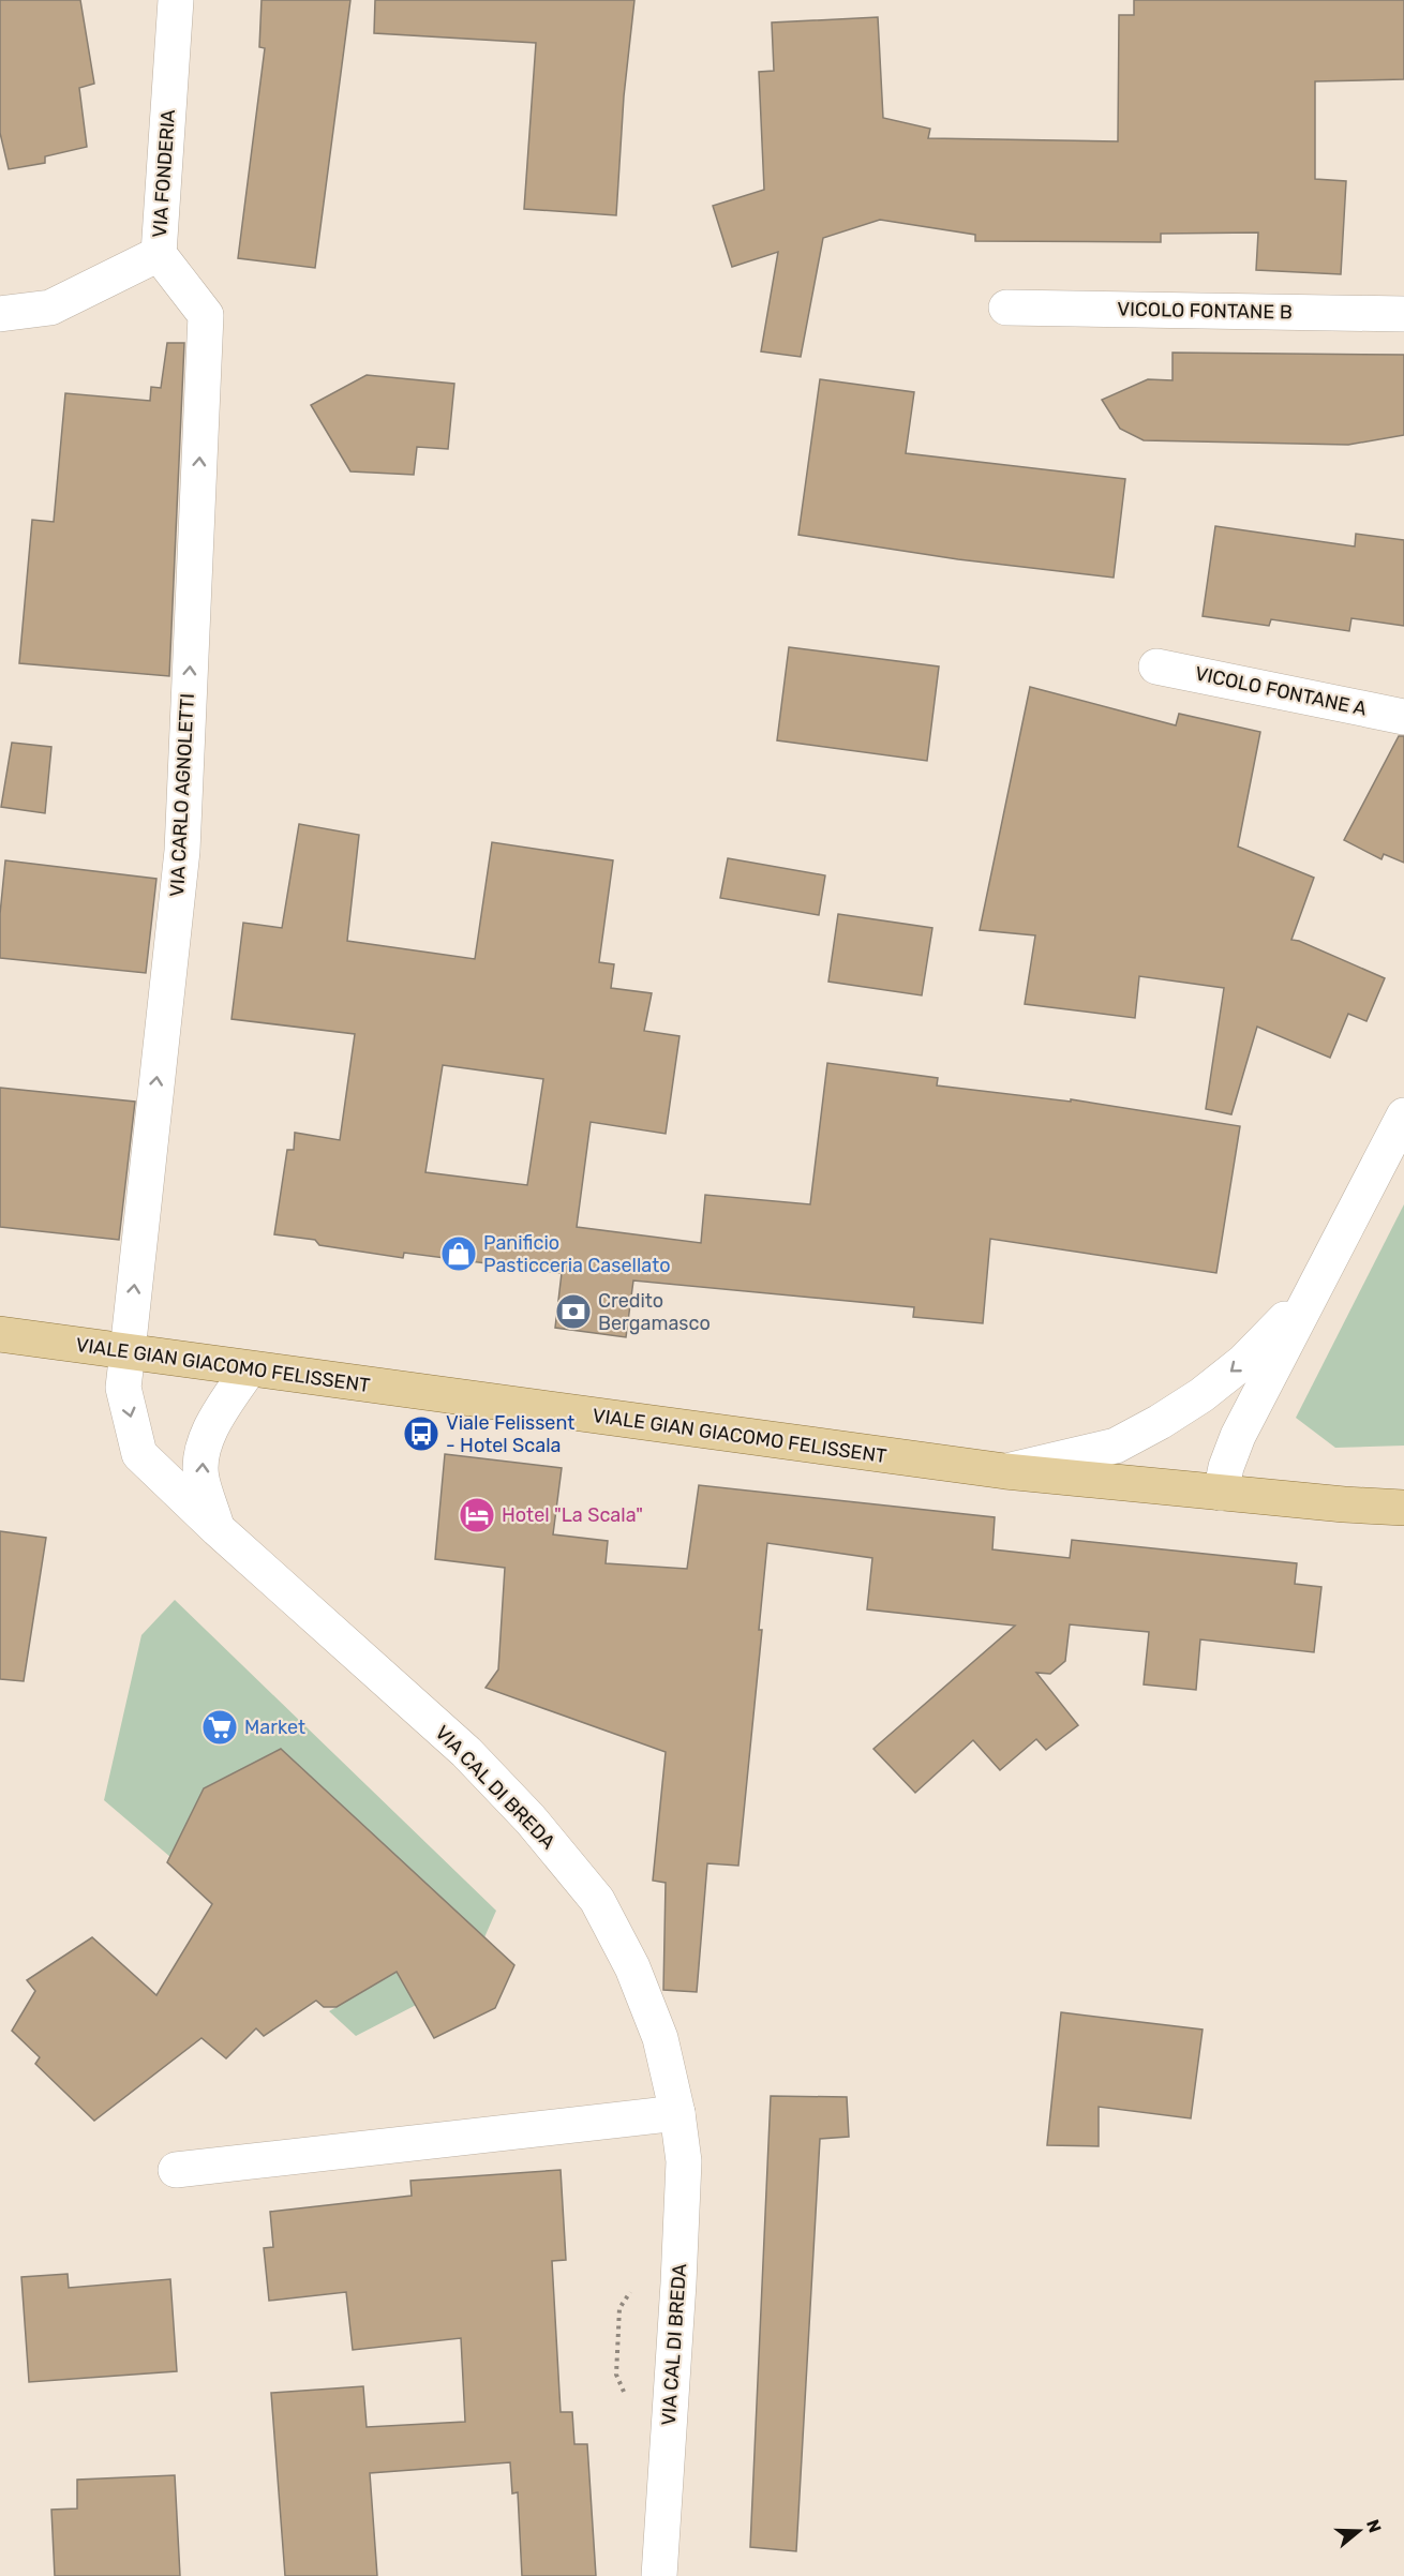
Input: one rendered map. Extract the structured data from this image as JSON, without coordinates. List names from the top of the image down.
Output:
{
  "streets": {
    "main road": ["VIALE GIAN GIACOMO FELISSENT"],
    "street": [
      "VIA FONDERIA",
      "VICOLO FONTANE B",
      "VICOLO FONTANE A",
      "VIA CARLO AGNOLETTI",
      "VIA CAL DI BREDA"
    ]
  },
  "crossings": [
    ["VIA FONDERIA", "VIA CARLO AGNOLETTI"],
    ["VIA CARLO AGNOLETTI", "VIALE GIAN GIACOMO FELISSENT"],
    ["VIA CARLO AGNOLETTI", "VIA CAL DI BREDA"],
    ["VIALE GIAN GIACOMO FELISSENT", "VIA CAL DI BREDA"]
  ],
  "one_way": ["VIA CARLO AGNOLETTI"],
  "places": {
    "shop": ["Panificio Pasticceria Casellato"],
    "bank": ["Credito Bergamasco"],
    "bus stop": ["Viale Felissent - Hotel Scala"],
    "hotel": ["Hotel \"La Scala\""],
    "supermarket": ["Market"]
  },
  "north": "right"
}
